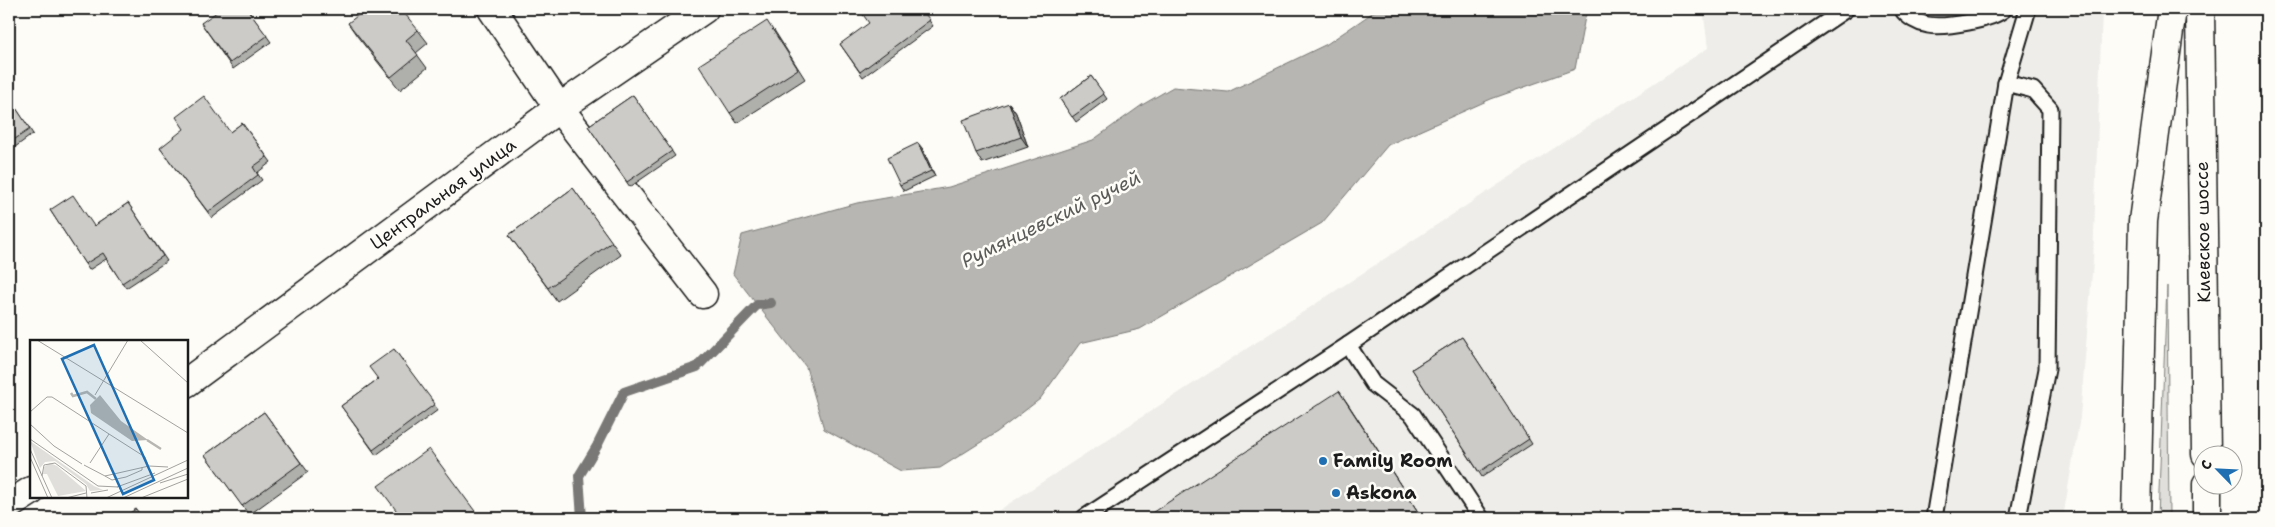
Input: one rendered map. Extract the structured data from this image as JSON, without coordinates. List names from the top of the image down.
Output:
{
  "streets": {
    "main road": ["Центральная улица", "Киевское шоссе"]
  },
  "water": ["Румянцевский ручей"],
  "places": ["Family Room", "Askona"],
  "north": "top left"
}
